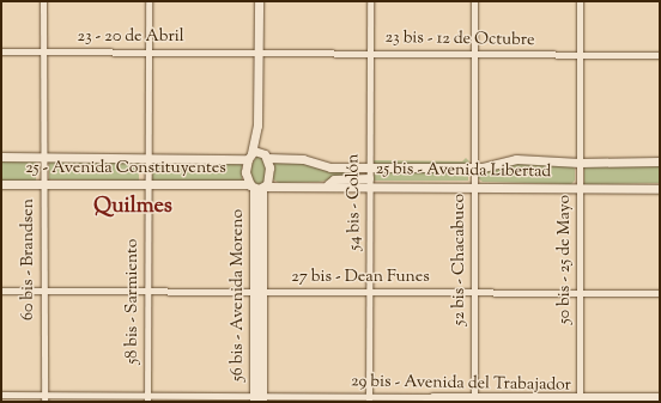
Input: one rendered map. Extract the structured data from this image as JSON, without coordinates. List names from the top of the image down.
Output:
{
  "streets": {
    "main road": ["25 - Avenida Constituyentes", "25 bis - Avenida Libertad", "56 bis - Avenida Moreno"],
    "street": [
      "23 - 20 de Abril",
      "23 bis - 12 de Octubre",
      "54 bis - Colón",
      "60 bis - Brandsen",
      "52 bis - Chacabuco",
      "50 bis - 25 de Mayo",
      "27 bis - Dean Funes",
      "58 bis - Sarmiento",
      "29 bis - Avenida del Trabajador"
    ]
  },
  "crossings": [
    ["23 - 20 de Abril", "23 bis - 12 de Octubre"],
    ["23 - 20 de Abril", "60 bis - Brandsen"],
    ["23 - 20 de Abril", "58 bis - Sarmiento"],
    ["23 bis - 12 de Octubre", "54 bis - Colón"],
    ["23 bis - 12 de Octubre", "52 bis - Chacabuco"],
    ["23 bis - 12 de Octubre", "50 bis - 25 de Mayo"],
    ["25 - Avenida Constituyentes", "25 bis - Avenida Libertad"],
    ["25 - Avenida Constituyentes", "60 bis - Brandsen"],
    ["25 - Avenida Constituyentes", "56 bis - Avenida Moreno"],
    ["25 - Avenida Constituyentes", "58 bis - Sarmiento"],
    ["25 bis - Avenida Libertad", "54 bis - Colón"],
    ["25 bis - Avenida Libertad", "52 bis - Chacabuco"],
    ["25 bis - Avenida Libertad", "50 bis - 25 de Mayo"],
    ["25 bis - Avenida Libertad", "56 bis - Avenida Moreno"],
    ["54 bis - Colón", "27 bis - Dean Funes"],
    ["54 bis - Colón", "29 bis - Avenida del Trabajador"],
    ["60 bis - Brandsen", "27 bis - Dean Funes"],
    ["60 bis - Brandsen", "29 bis - Avenida del Trabajador"],
    ["52 bis - Chacabuco", "27 bis - Dean Funes"],
    ["52 bis - Chacabuco", "29 bis - Avenida del Trabajador"],
    ["50 bis - 25 de Mayo", "27 bis - Dean Funes"],
    ["50 bis - 25 de Mayo", "29 bis - Avenida del Trabajador"],
    ["27 bis - Dean Funes", "56 bis - Avenida Moreno"],
    ["27 bis - Dean Funes", "58 bis - Sarmiento"],
    ["56 bis - Avenida Moreno", "29 bis - Avenida del Trabajador"],
    ["58 bis - Sarmiento", "29 bis - Avenida del Trabajador"]
  ],
  "districts": ["Quilmes"]
}
